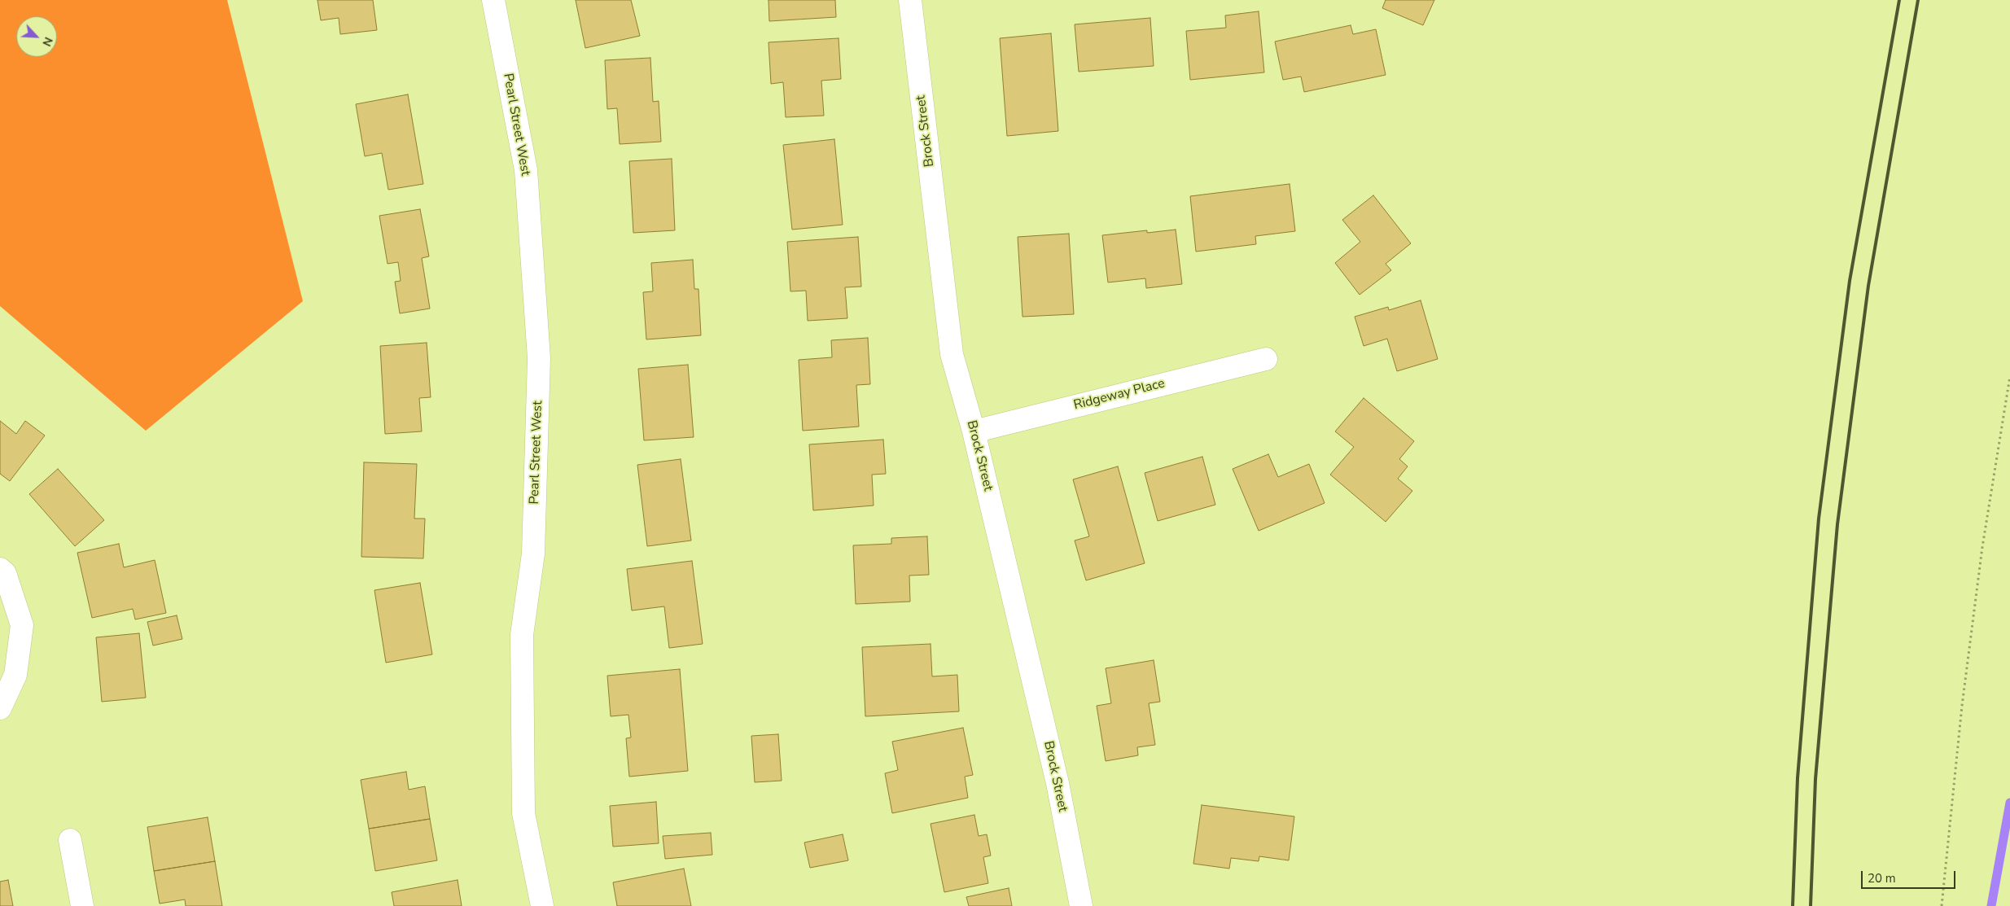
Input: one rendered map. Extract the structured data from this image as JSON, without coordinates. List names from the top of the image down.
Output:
{
  "streets": {
    "street": ["Pearl Street West", "Brock Street", "Ridgeway Place"]
  },
  "crossings": [
    ["Brock Street", "Ridgeway Place"]
  ],
  "scale_bar": "20 m",
  "north": "bottom right"
}
